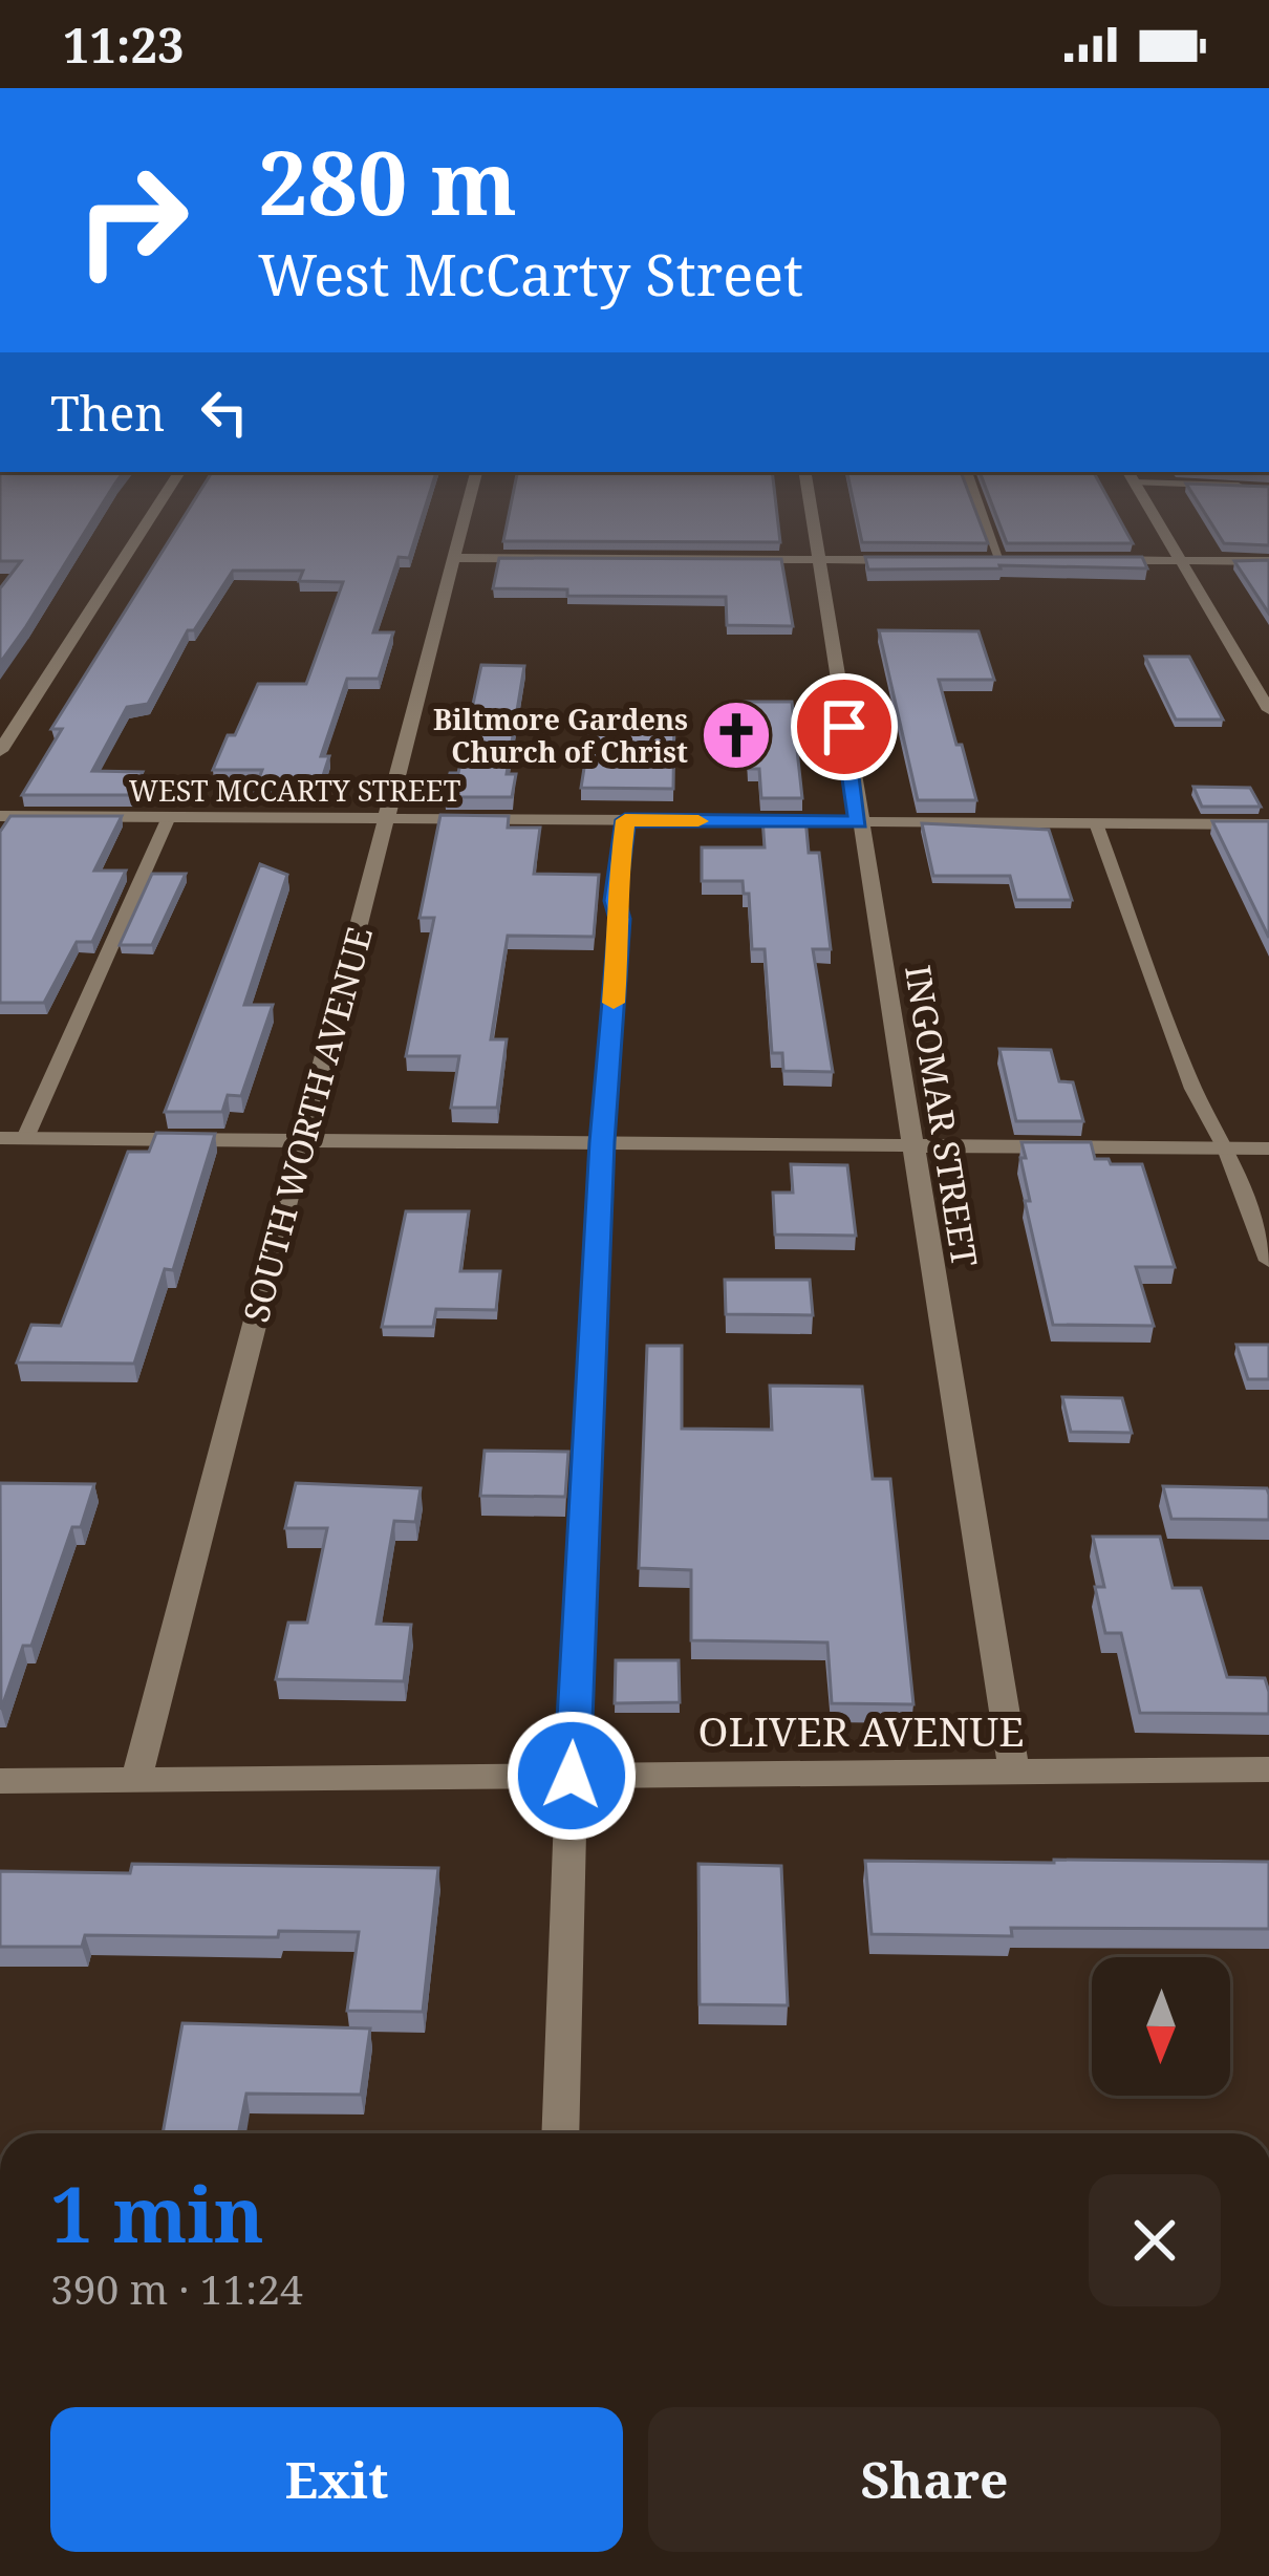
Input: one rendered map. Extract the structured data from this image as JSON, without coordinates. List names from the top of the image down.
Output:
{
  "streets": {
    "street": [
      "WEST MCCARTY STREET",
      "INGOMAR STREET",
      "SOUTH WORTH AVENUE",
      "OLIVER AVENUE"
    ]
  },
  "crossings": [
    ["WEST MCCARTY STREET", "INGOMAR STREET"],
    ["WEST MCCARTY STREET", "SOUTH WORTH AVENUE"],
    ["INGOMAR STREET", "OLIVER AVENUE"],
    ["SOUTH WORTH AVENUE", "OLIVER AVENUE"]
  ],
  "places": {
    "church": ["Biltmore Gardens Church of Christ"]
  },
  "north": "bottom",
  "page": {
    "status": "11:23",
    "turn": ["280 m", "West McCarty Street"],
    "then": "Then",
    "heading": ["1 min", "390 m · 11:24"],
    "buttons": ["Exit", "Share"]
  }
}
